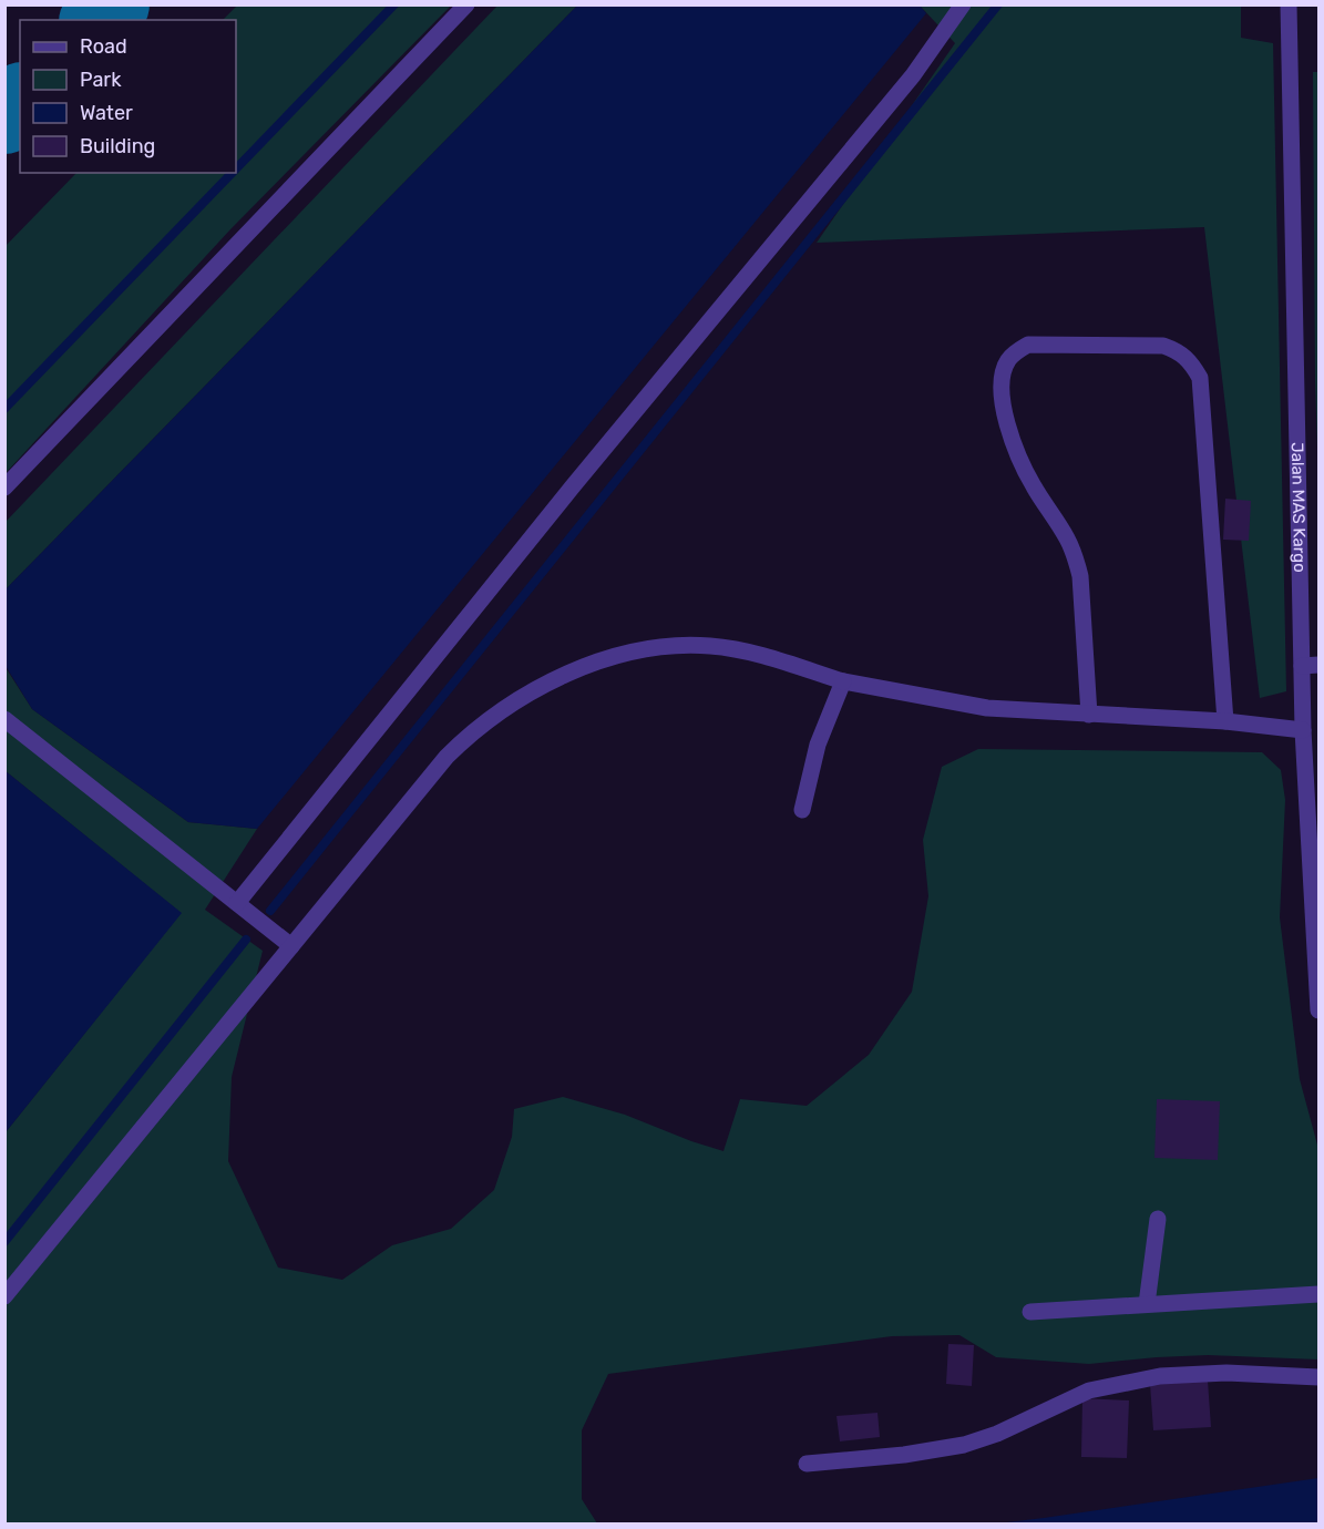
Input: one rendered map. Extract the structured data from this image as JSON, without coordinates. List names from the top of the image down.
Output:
{
  "streets": {
    "street": ["Jalan MAS Kargo"]
  },
  "legend": [
    "Road",
    "Park",
    "Water",
    "Building"
  ]
}
